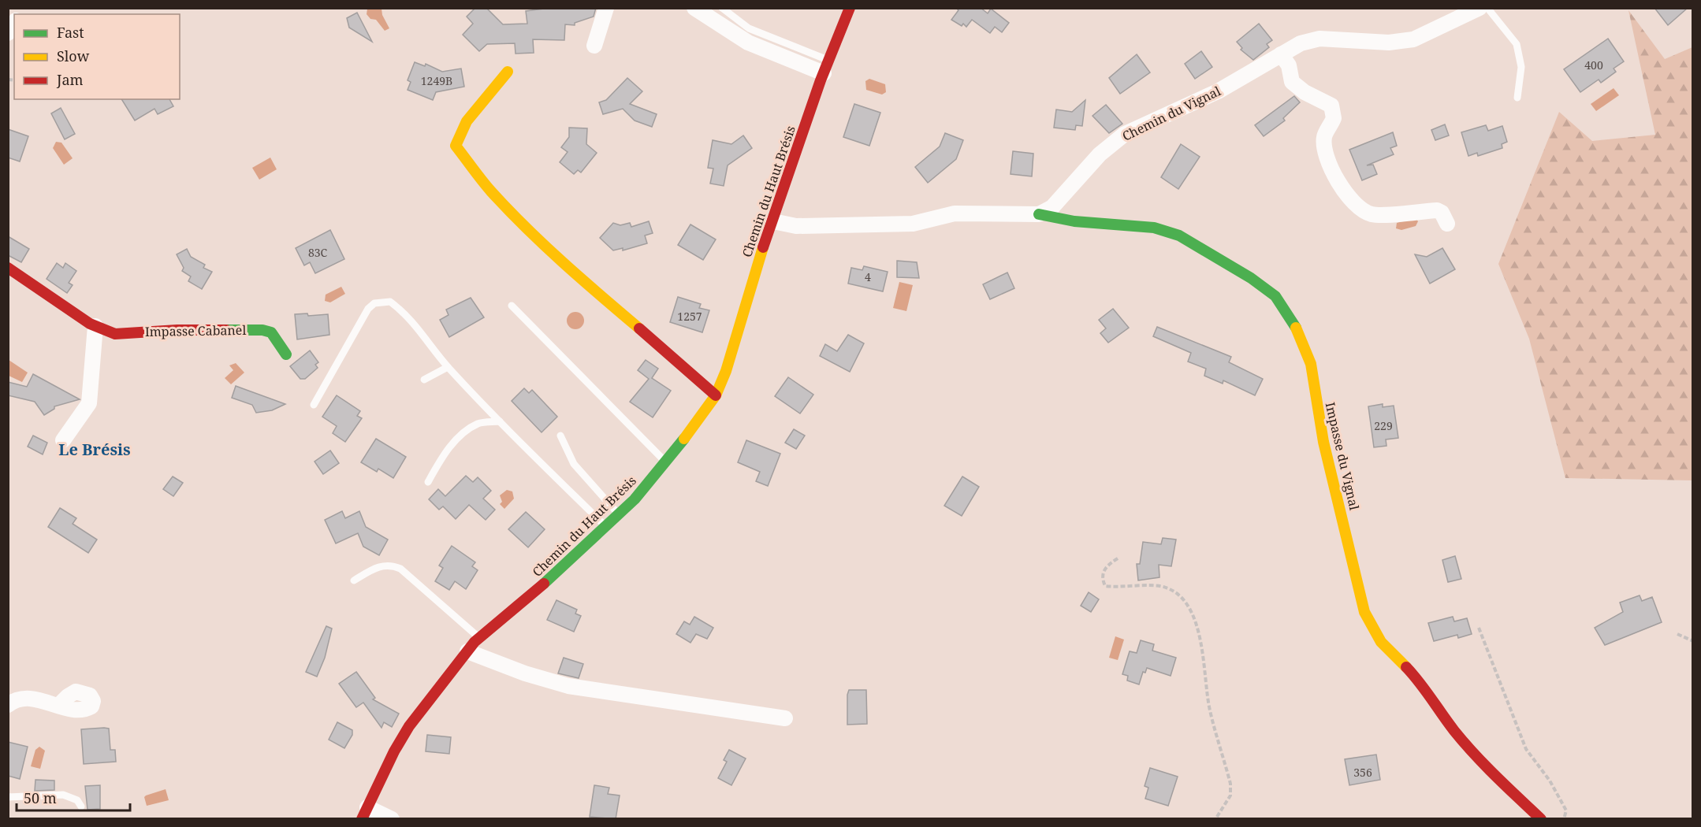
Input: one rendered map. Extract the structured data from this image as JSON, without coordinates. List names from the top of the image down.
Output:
{
  "streets": {
    "street": [
      "Chemin du Vignal",
      "Chemin du Haut Brésis",
      "Impasse Cabanel",
      "Impasse du Vignal"
    ]
  },
  "crossings": [
    ["Chemin du Vignal", "Impasse du Vignal"]
  ],
  "districts": ["Le Brésis"],
  "house_numbers": [
    "400",
    "1249B",
    "83C",
    "4",
    "1257",
    "229",
    "356"
  ],
  "legend": ["Fast", "Slow", "Jam"],
  "scale_bar": "50 m"
}
